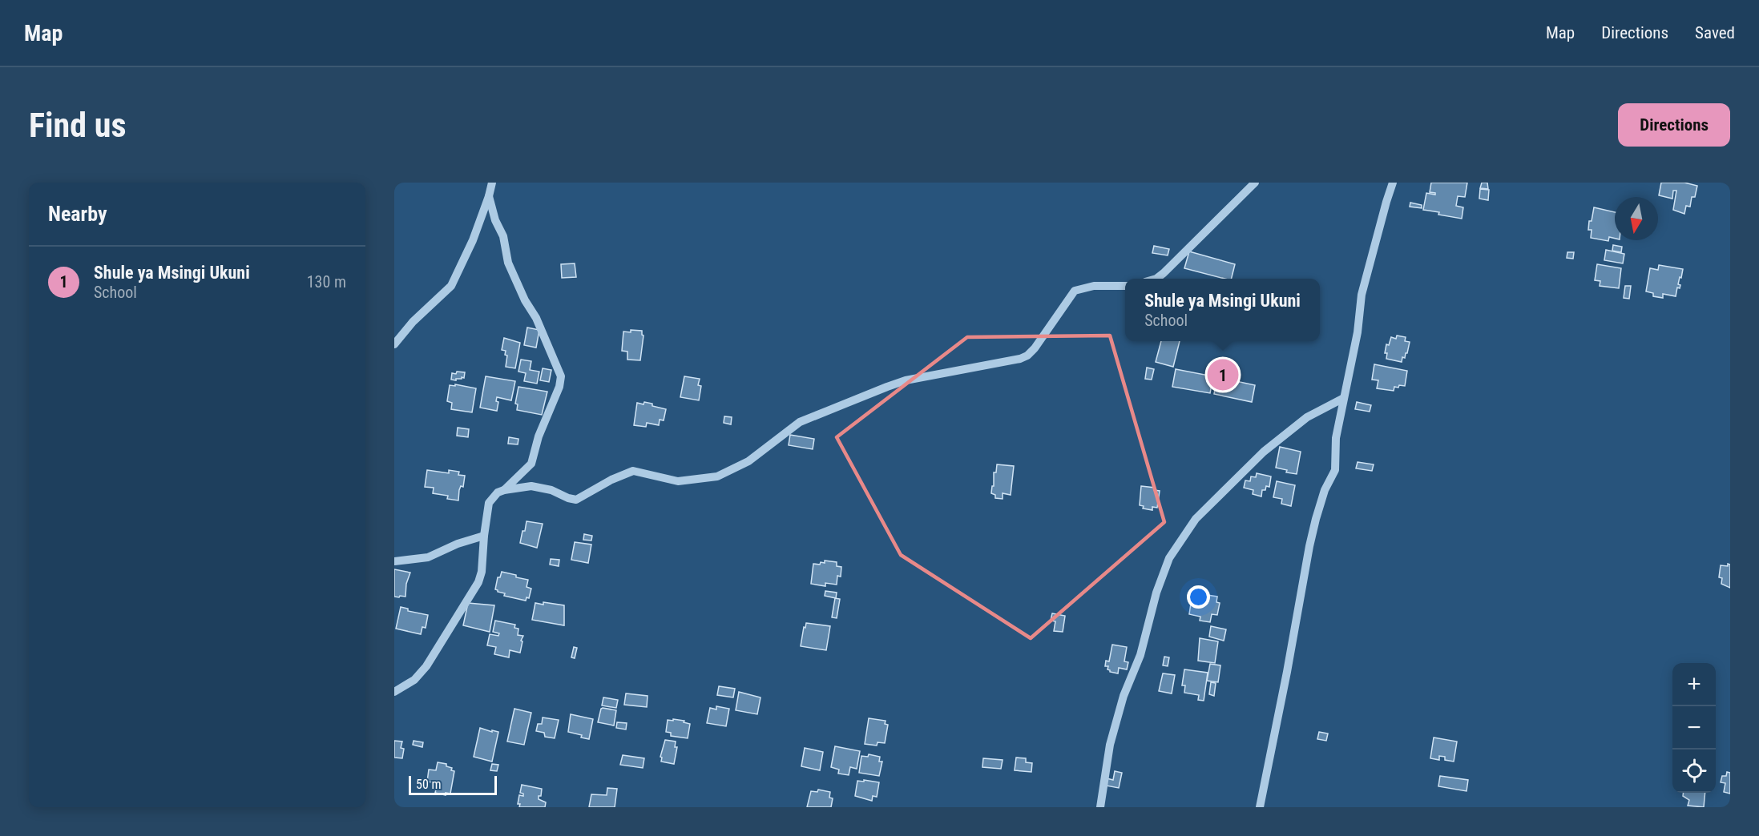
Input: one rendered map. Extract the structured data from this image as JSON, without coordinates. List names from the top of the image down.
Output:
{
  "scale_bar": "50 m",
  "north": "bottom",
  "page": {
    "header": "Map",
    "nav": ["Map", "Directions", "Saved"],
    "buttons": "Directions",
    "title": "Find us",
    "heading": "Nearby",
    "list": [
      {
        "mark": "1",
        "name": "Shule ya Msingi Ukuni",
        "note": "School",
        "value": "130 m"
      }
    ],
    "popup": ["Shule ya Msingi Ukuni", "School"],
    "pins": "1",
    "map_buttons": ["+", "−"],
    "scale": "50 m"
  }
}
